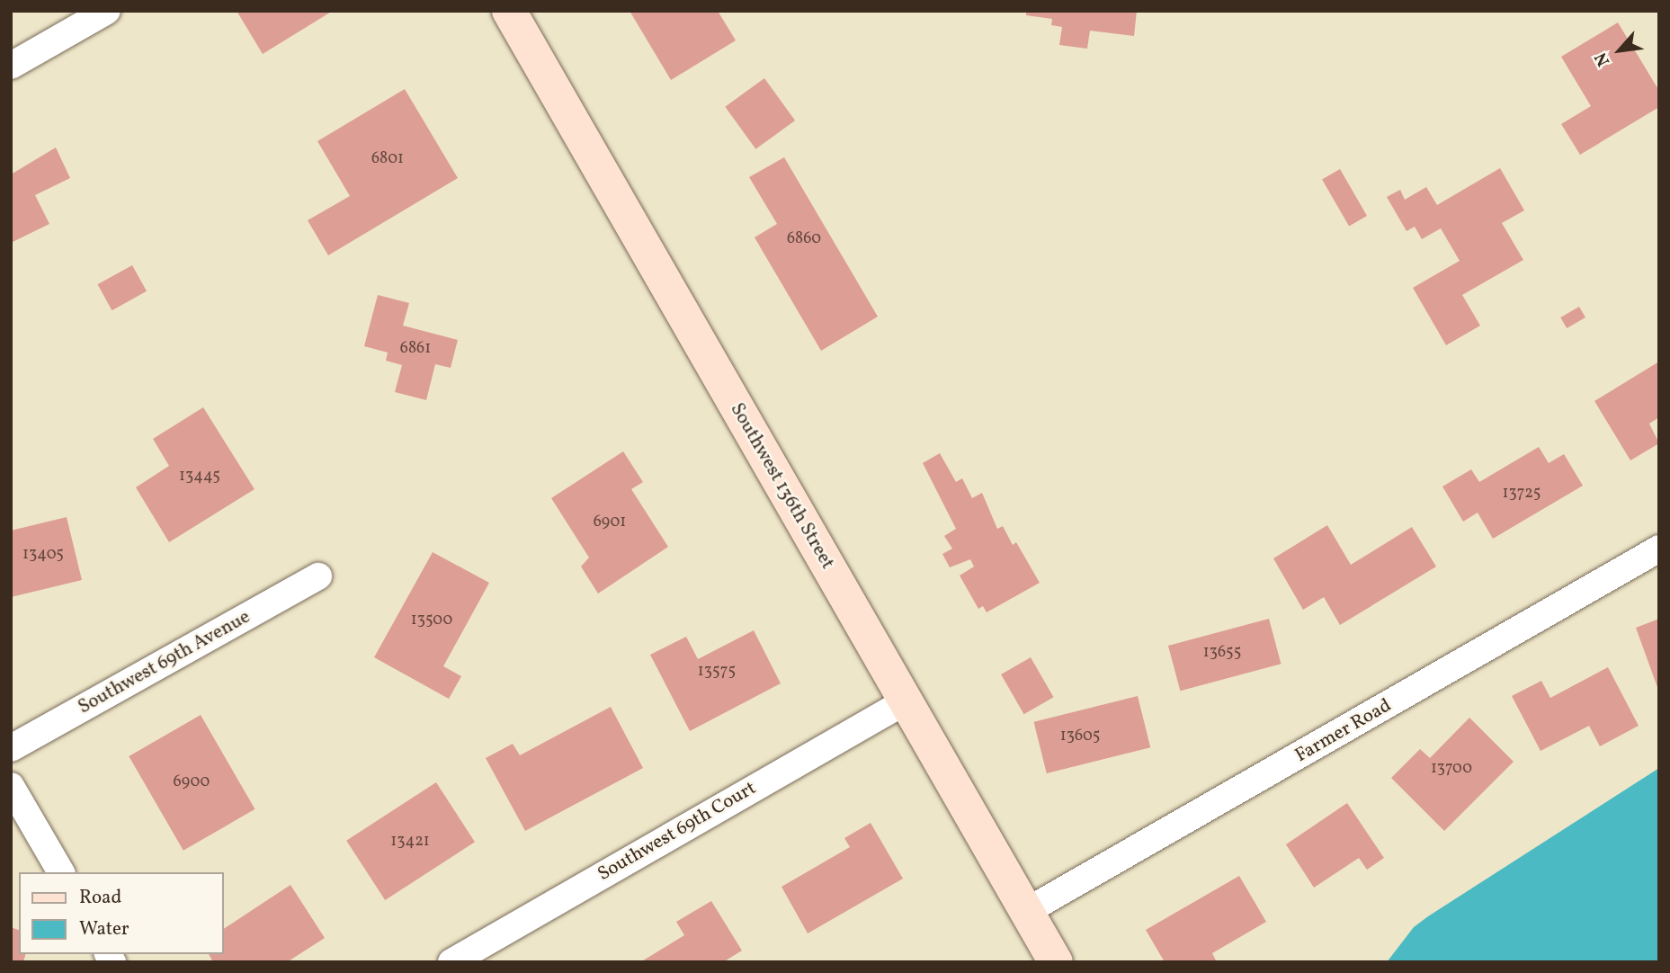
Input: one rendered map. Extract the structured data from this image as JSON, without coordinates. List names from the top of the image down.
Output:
{
  "streets": {
    "street": [
      "Southwest 136th Street",
      "Southwest 69th Avenue",
      "Farmer Road",
      "Southwest 69th Court"
    ]
  },
  "crossings": [
    ["Southwest 136th Street", "Farmer Road"],
    ["Southwest 136th Street", "Southwest 69th Court"]
  ],
  "house_numbers": [
    "6801",
    "6860",
    "6861",
    "13445",
    "13725",
    "6901",
    "13405",
    "13500",
    "13655",
    "13575",
    "13605",
    "13700",
    "6900",
    "13421"
  ],
  "legend": ["Road", "Water"],
  "north": "bottom left"
}
